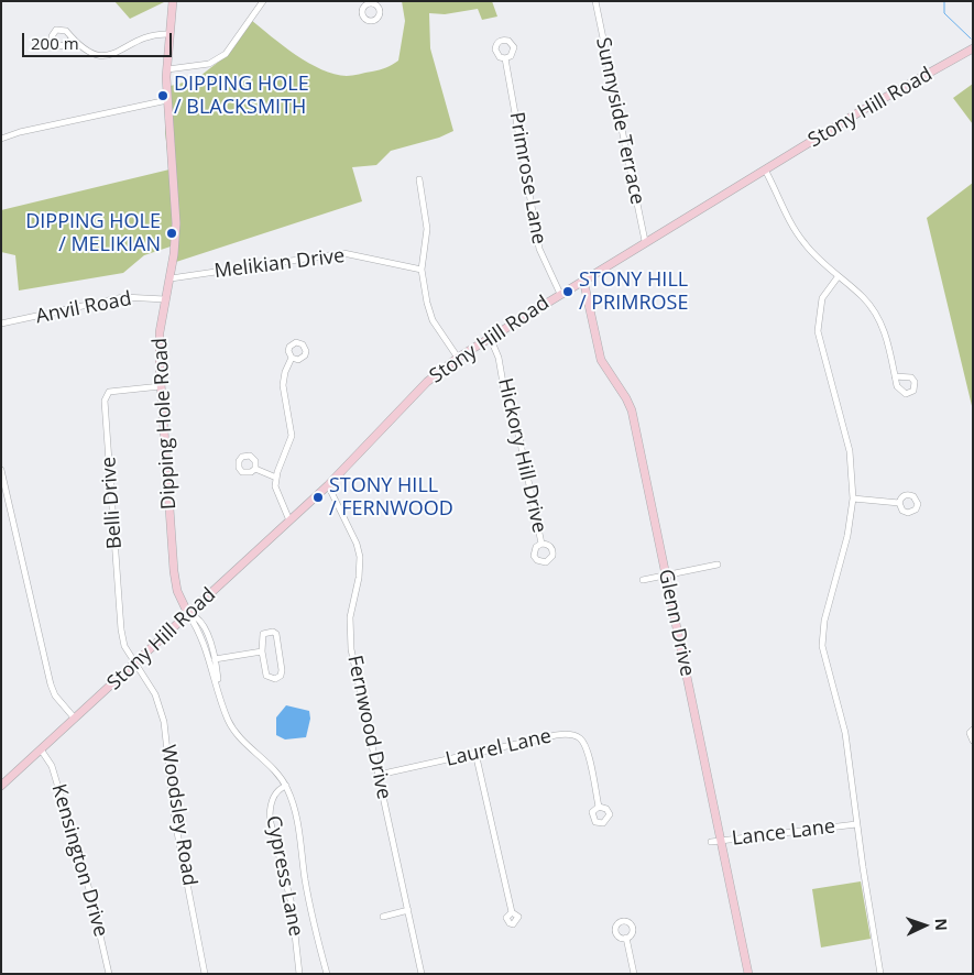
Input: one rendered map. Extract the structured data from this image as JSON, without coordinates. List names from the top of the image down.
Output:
{
  "streets": {
    "main road": ["Stony Hill Road", "Dipping Hole Road", "Glenn Drive"],
    "street": [
      "Sunnyside Terrace",
      "Primrose Lane",
      "Melikian Drive",
      "Anvil Road",
      "Hickory Hill Drive",
      "Belli Drive",
      "Fernwood Drive",
      "Laurel Lane",
      "Woodsley Road",
      "Lance Lane",
      "Kensington Drive",
      "Cypress Lane"
    ]
  },
  "crossings": [
    ["Stony Hill Road", "Sunnyside Terrace"],
    ["Stony Hill Road", "Primrose Lane"],
    ["Stony Hill Road", "Dipping Hole Road"],
    ["Stony Hill Road", "Hickory Hill Drive"],
    ["Stony Hill Road", "Belli Drive"],
    ["Stony Hill Road", "Glenn Drive"],
    ["Stony Hill Road", "Fernwood Drive"],
    ["Stony Hill Road", "Woodsley Road"],
    ["Stony Hill Road", "Kensington Drive"],
    ["Melikian Drive", "Dipping Hole Road"],
    ["Anvil Road", "Dipping Hole Road"],
    ["Dipping Hole Road", "Belli Drive"],
    ["Belli Drive", "Woodsley Road"],
    ["Glenn Drive", "Lance Lane"],
    ["Fernwood Drive", "Laurel Lane"]
  ],
  "places": [
    "DIPPING HOLE / BLACKSMITH",
    "DIPPING HOLE / MELIKIAN",
    "STONY HILL / PRIMROSE",
    "STONY HILL / FERNWOOD"
  ],
  "scale_bar": "200 m",
  "north": "right"
}
